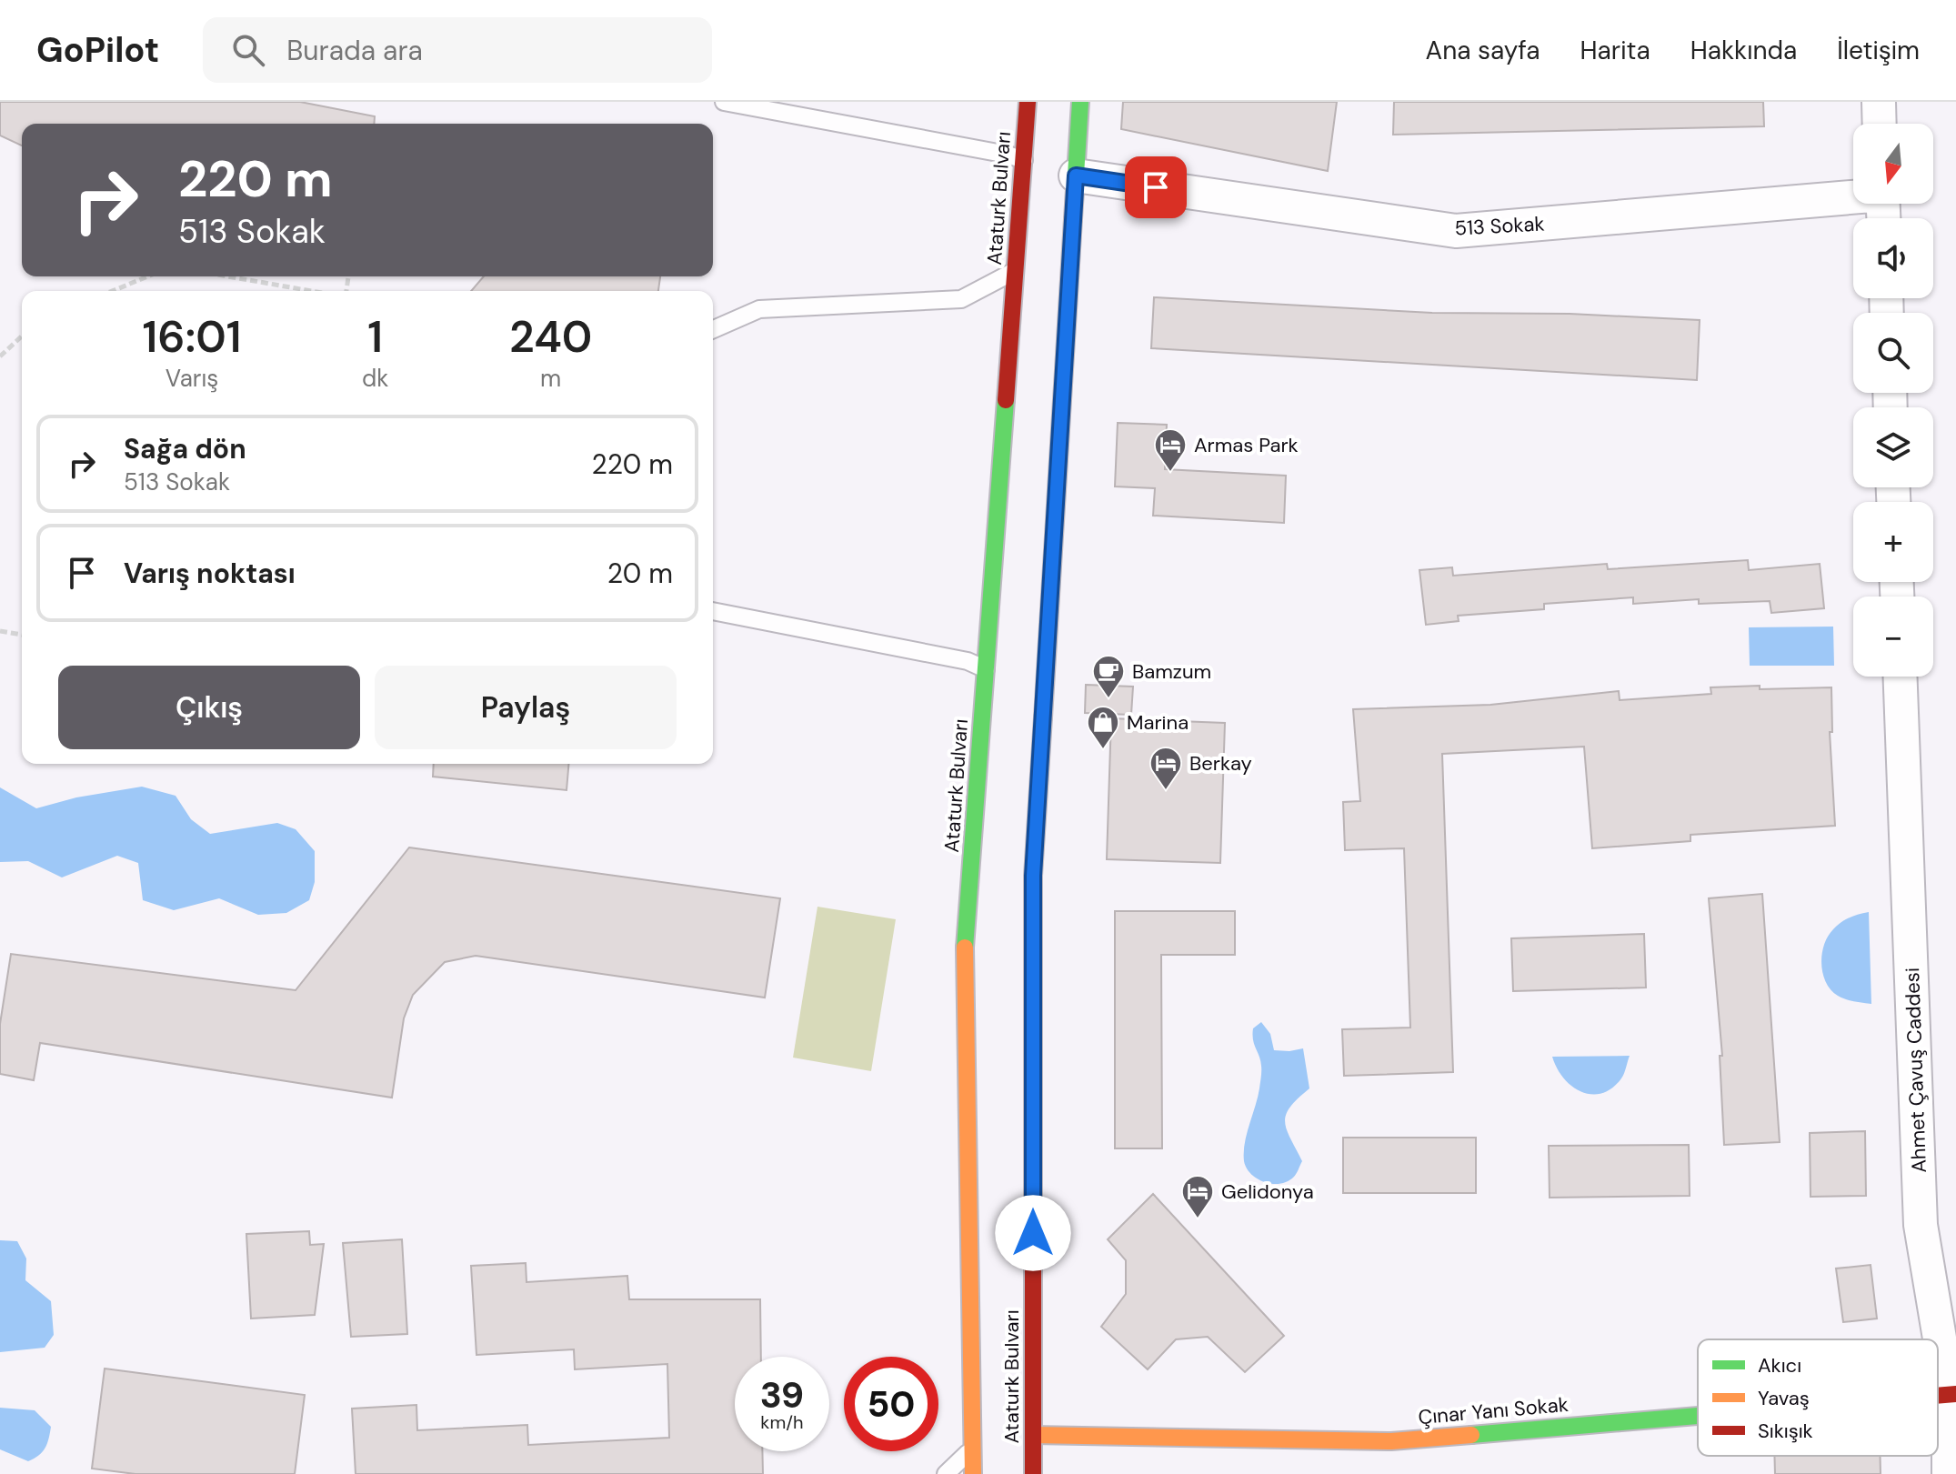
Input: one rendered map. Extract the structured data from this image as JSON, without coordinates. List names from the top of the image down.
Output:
{
  "streets": {
    "main road": ["Ataturk Bulvarı", "Çınar Yanı Sokak"],
    "street": ["513 Sokak", "Ahmet Çavuş Caddesi"]
  },
  "crossings": [
    ["Ataturk Bulvarı", "513 Sokak"],
    ["Ataturk Bulvarı", "Çınar Yanı Sokak"]
  ],
  "places": {
    "hotel": ["Armas Park", "Berkay", "Gelidonya"],
    "cafe": ["Bamzum"],
    "shop": ["Marina"]
  },
  "legend": ["Akıcı", "Yavaş", "Sıkışık"],
  "north": "bottom",
  "page": {
    "header": "GoPilot",
    "search": "Burada ara",
    "nav": [
      "Ana sayfa",
      "Harita",
      "Hakkında",
      "İletişim"
    ],
    "map_buttons": ["+", "−"],
    "turn": ["220 m", "513 Sokak"],
    "eta": [
      "16:01",
      "Varış",
      "1",
      "dk",
      "240",
      "m"
    ],
    "list": [
      {
        "name": "Sağa dön",
        "note": "513 Sokak",
        "value": "220 m"
      },
      {
        "name": "Varış noktası",
        "value": "20 m"
      }
    ],
    "buttons": ["Çıkış", "Paylaş"],
    "speed": "39 km/h",
    "limit": "50"
  }
}
